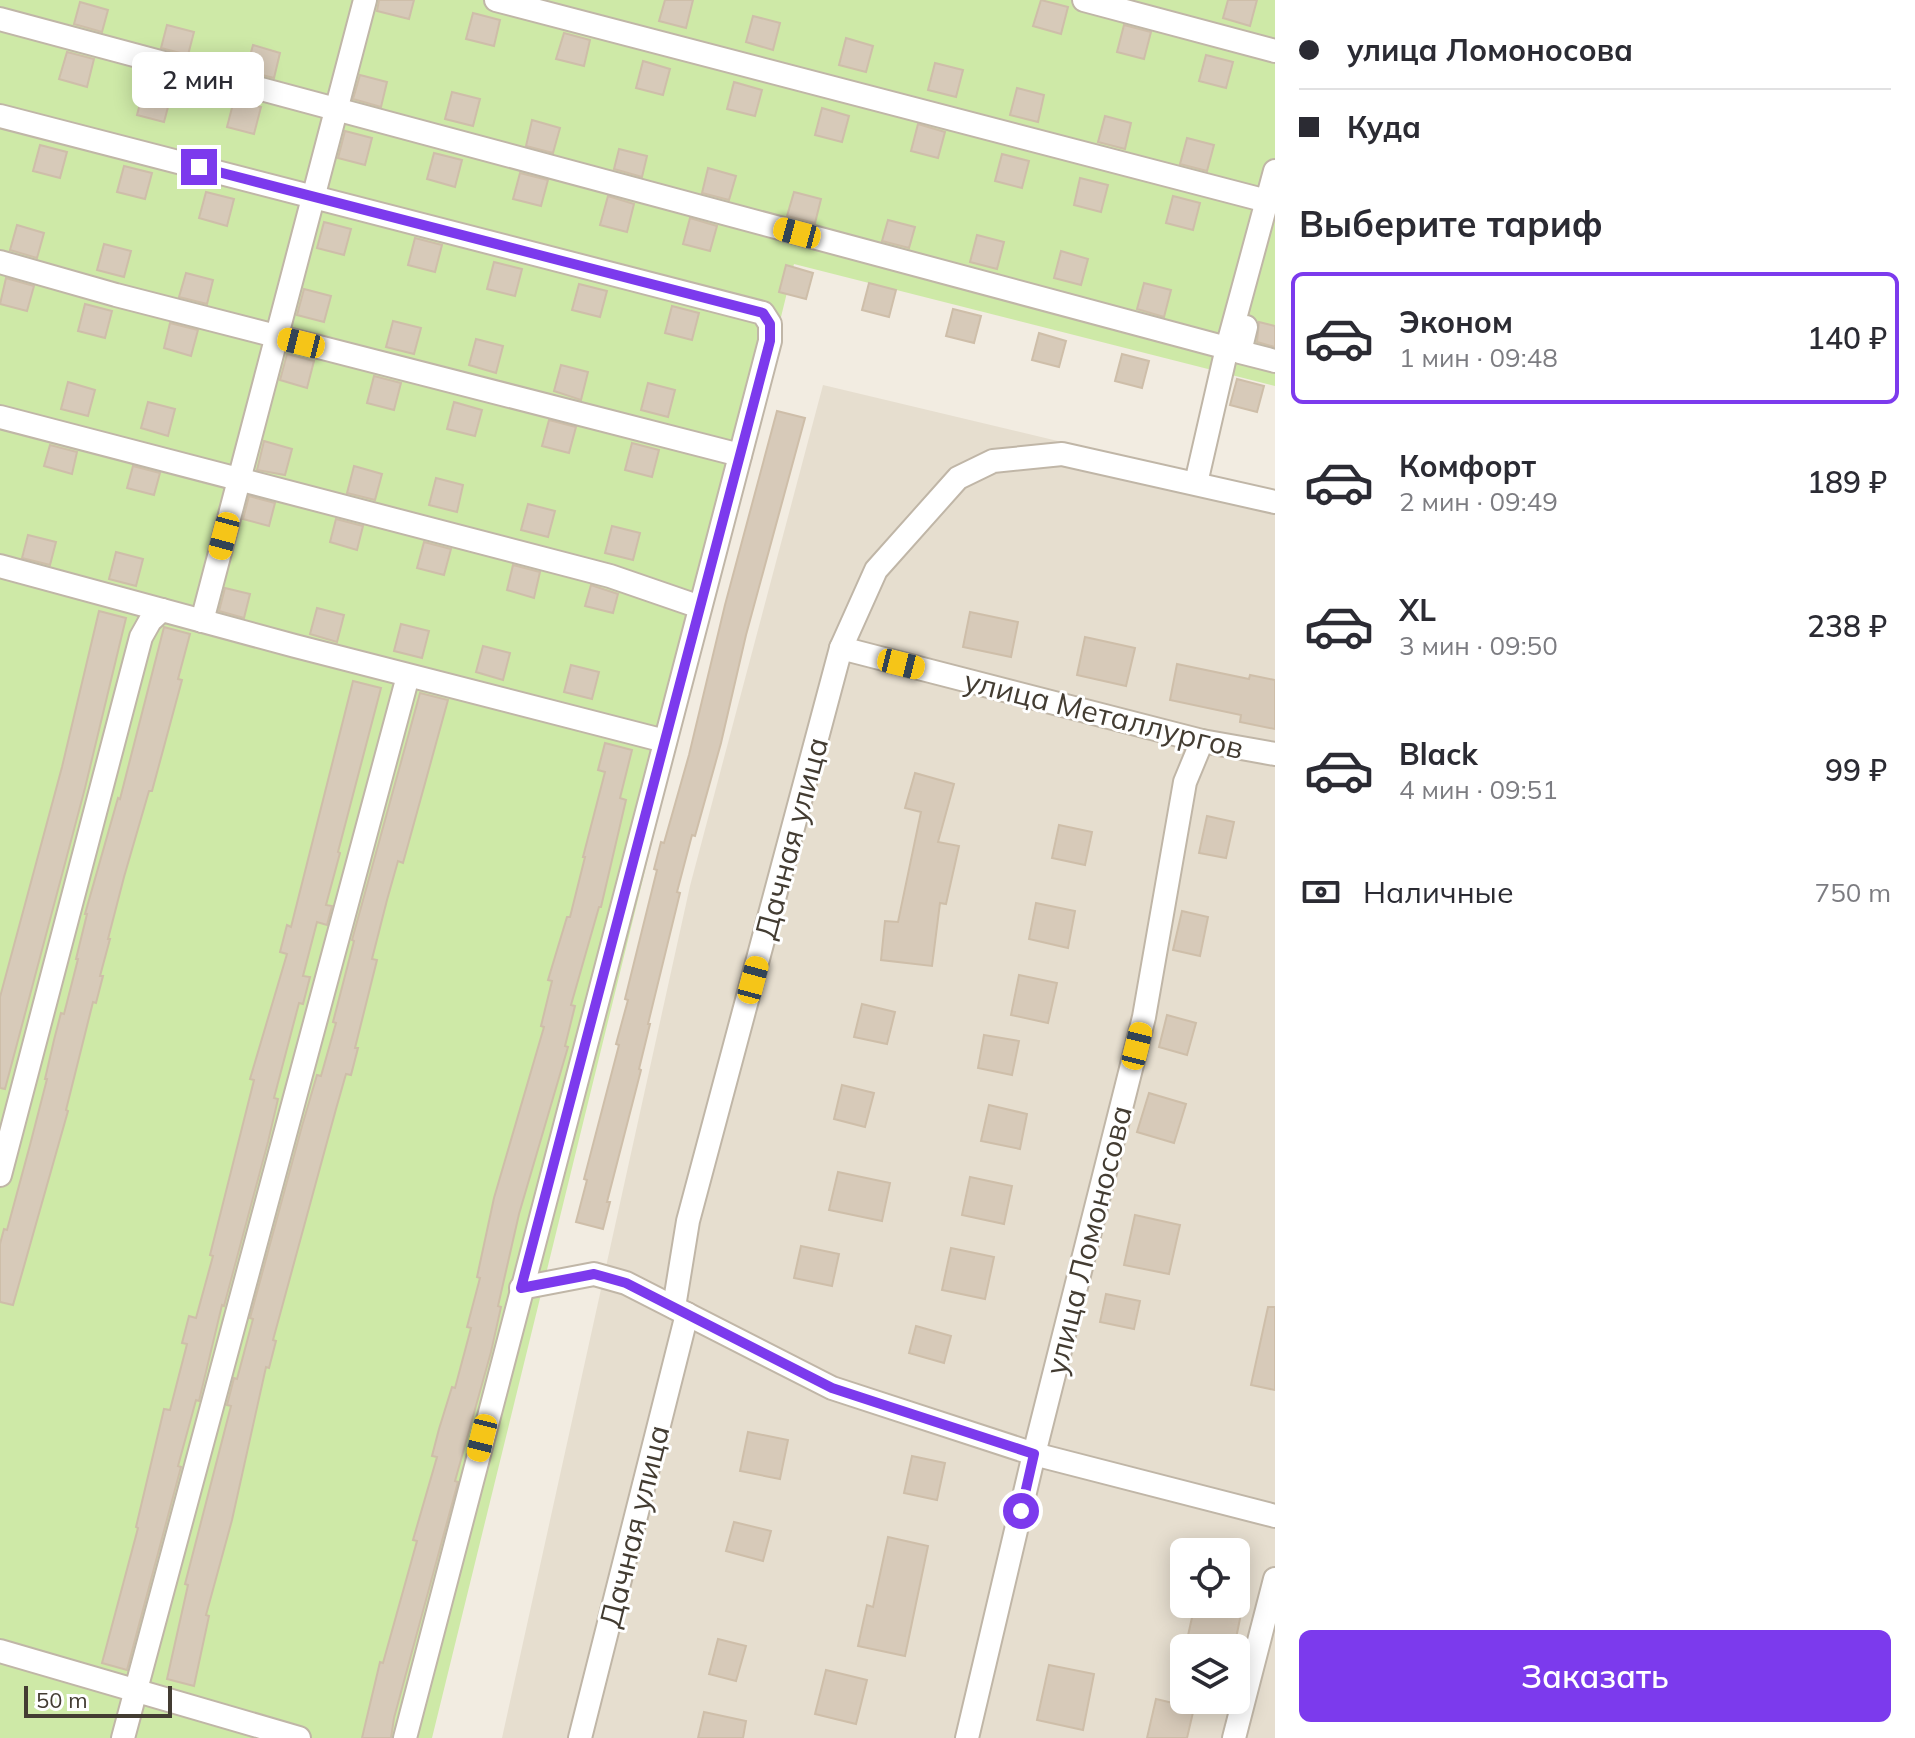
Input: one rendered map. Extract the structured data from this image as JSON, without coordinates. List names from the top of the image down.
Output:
{
  "streets": {
    "street": ["улица Металлургов", "Дачная улица", "улица Ломоносова"]
  },
  "crossings": [
    ["улица Металлургов", "Дачная улица"],
    ["улица Металлургов", "улица Ломоносова"]
  ],
  "scale_bar": "50 m",
  "page": {
    "banner": ["улица Ломоносова", "Куда"],
    "bubble": "2 мин",
    "heading": "Выберите тариф",
    "list": [
      {
        "name": "Эконом",
        "note": "1 мин · 09:48",
        "value": "140 ₽"
      },
      {
        "name": "Комфорт",
        "note": "2 мин · 09:49",
        "value": "189 ₽"
      },
      {
        "name": "XL",
        "note": "3 мин · 09:50",
        "value": "238 ₽"
      },
      {
        "name": "Black",
        "note": "4 мин · 09:51",
        "value": "99 ₽"
      }
    ],
    "pay": ["Наличные", "750 m"],
    "buttons": "Заказать",
    "scale": "50 m"
  }
}
